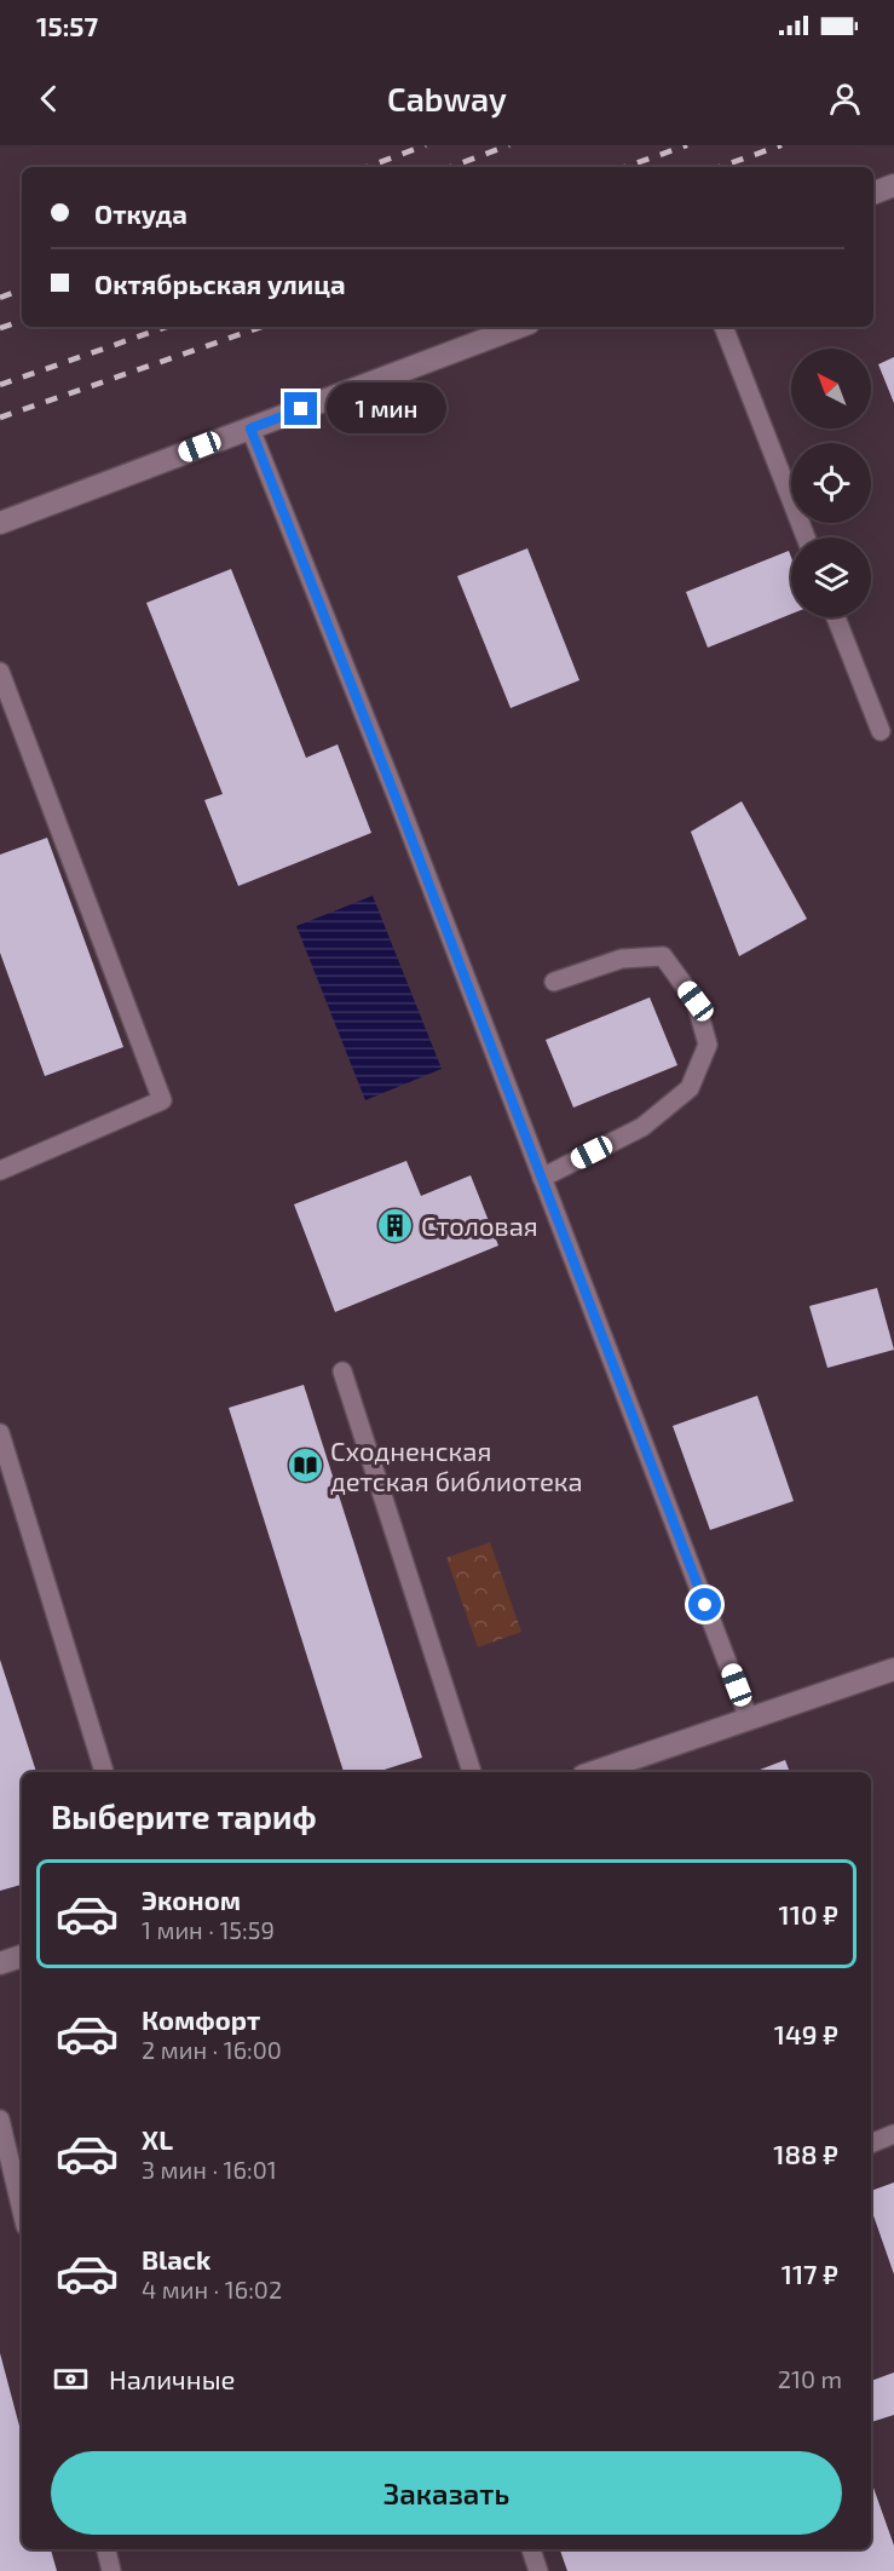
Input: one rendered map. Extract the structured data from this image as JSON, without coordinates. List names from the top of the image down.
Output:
{
  "places": {
    "building": ["Столовая"],
    "library": ["Сходненская детская библиотека"]
  },
  "north": "top left",
  "page": {
    "status": "15:57",
    "header": "Cabway",
    "banner": ["Откуда", "Октябрьская улица"],
    "bubble": "1 мин",
    "heading": "Выберите тариф",
    "list": [
      {
        "name": "Эконом",
        "note": "1 мин · 15:59",
        "value": "110 ₽"
      },
      {
        "name": "Комфорт",
        "note": "2 мин · 16:00",
        "value": "149 ₽"
      },
      {
        "name": "XL",
        "note": "3 мин · 16:01",
        "value": "188 ₽"
      },
      {
        "name": "Black",
        "note": "4 мин · 16:02",
        "value": "117 ₽"
      }
    ],
    "pay": ["Наличные", "210 m"],
    "buttons": "Заказать"
  }
}
